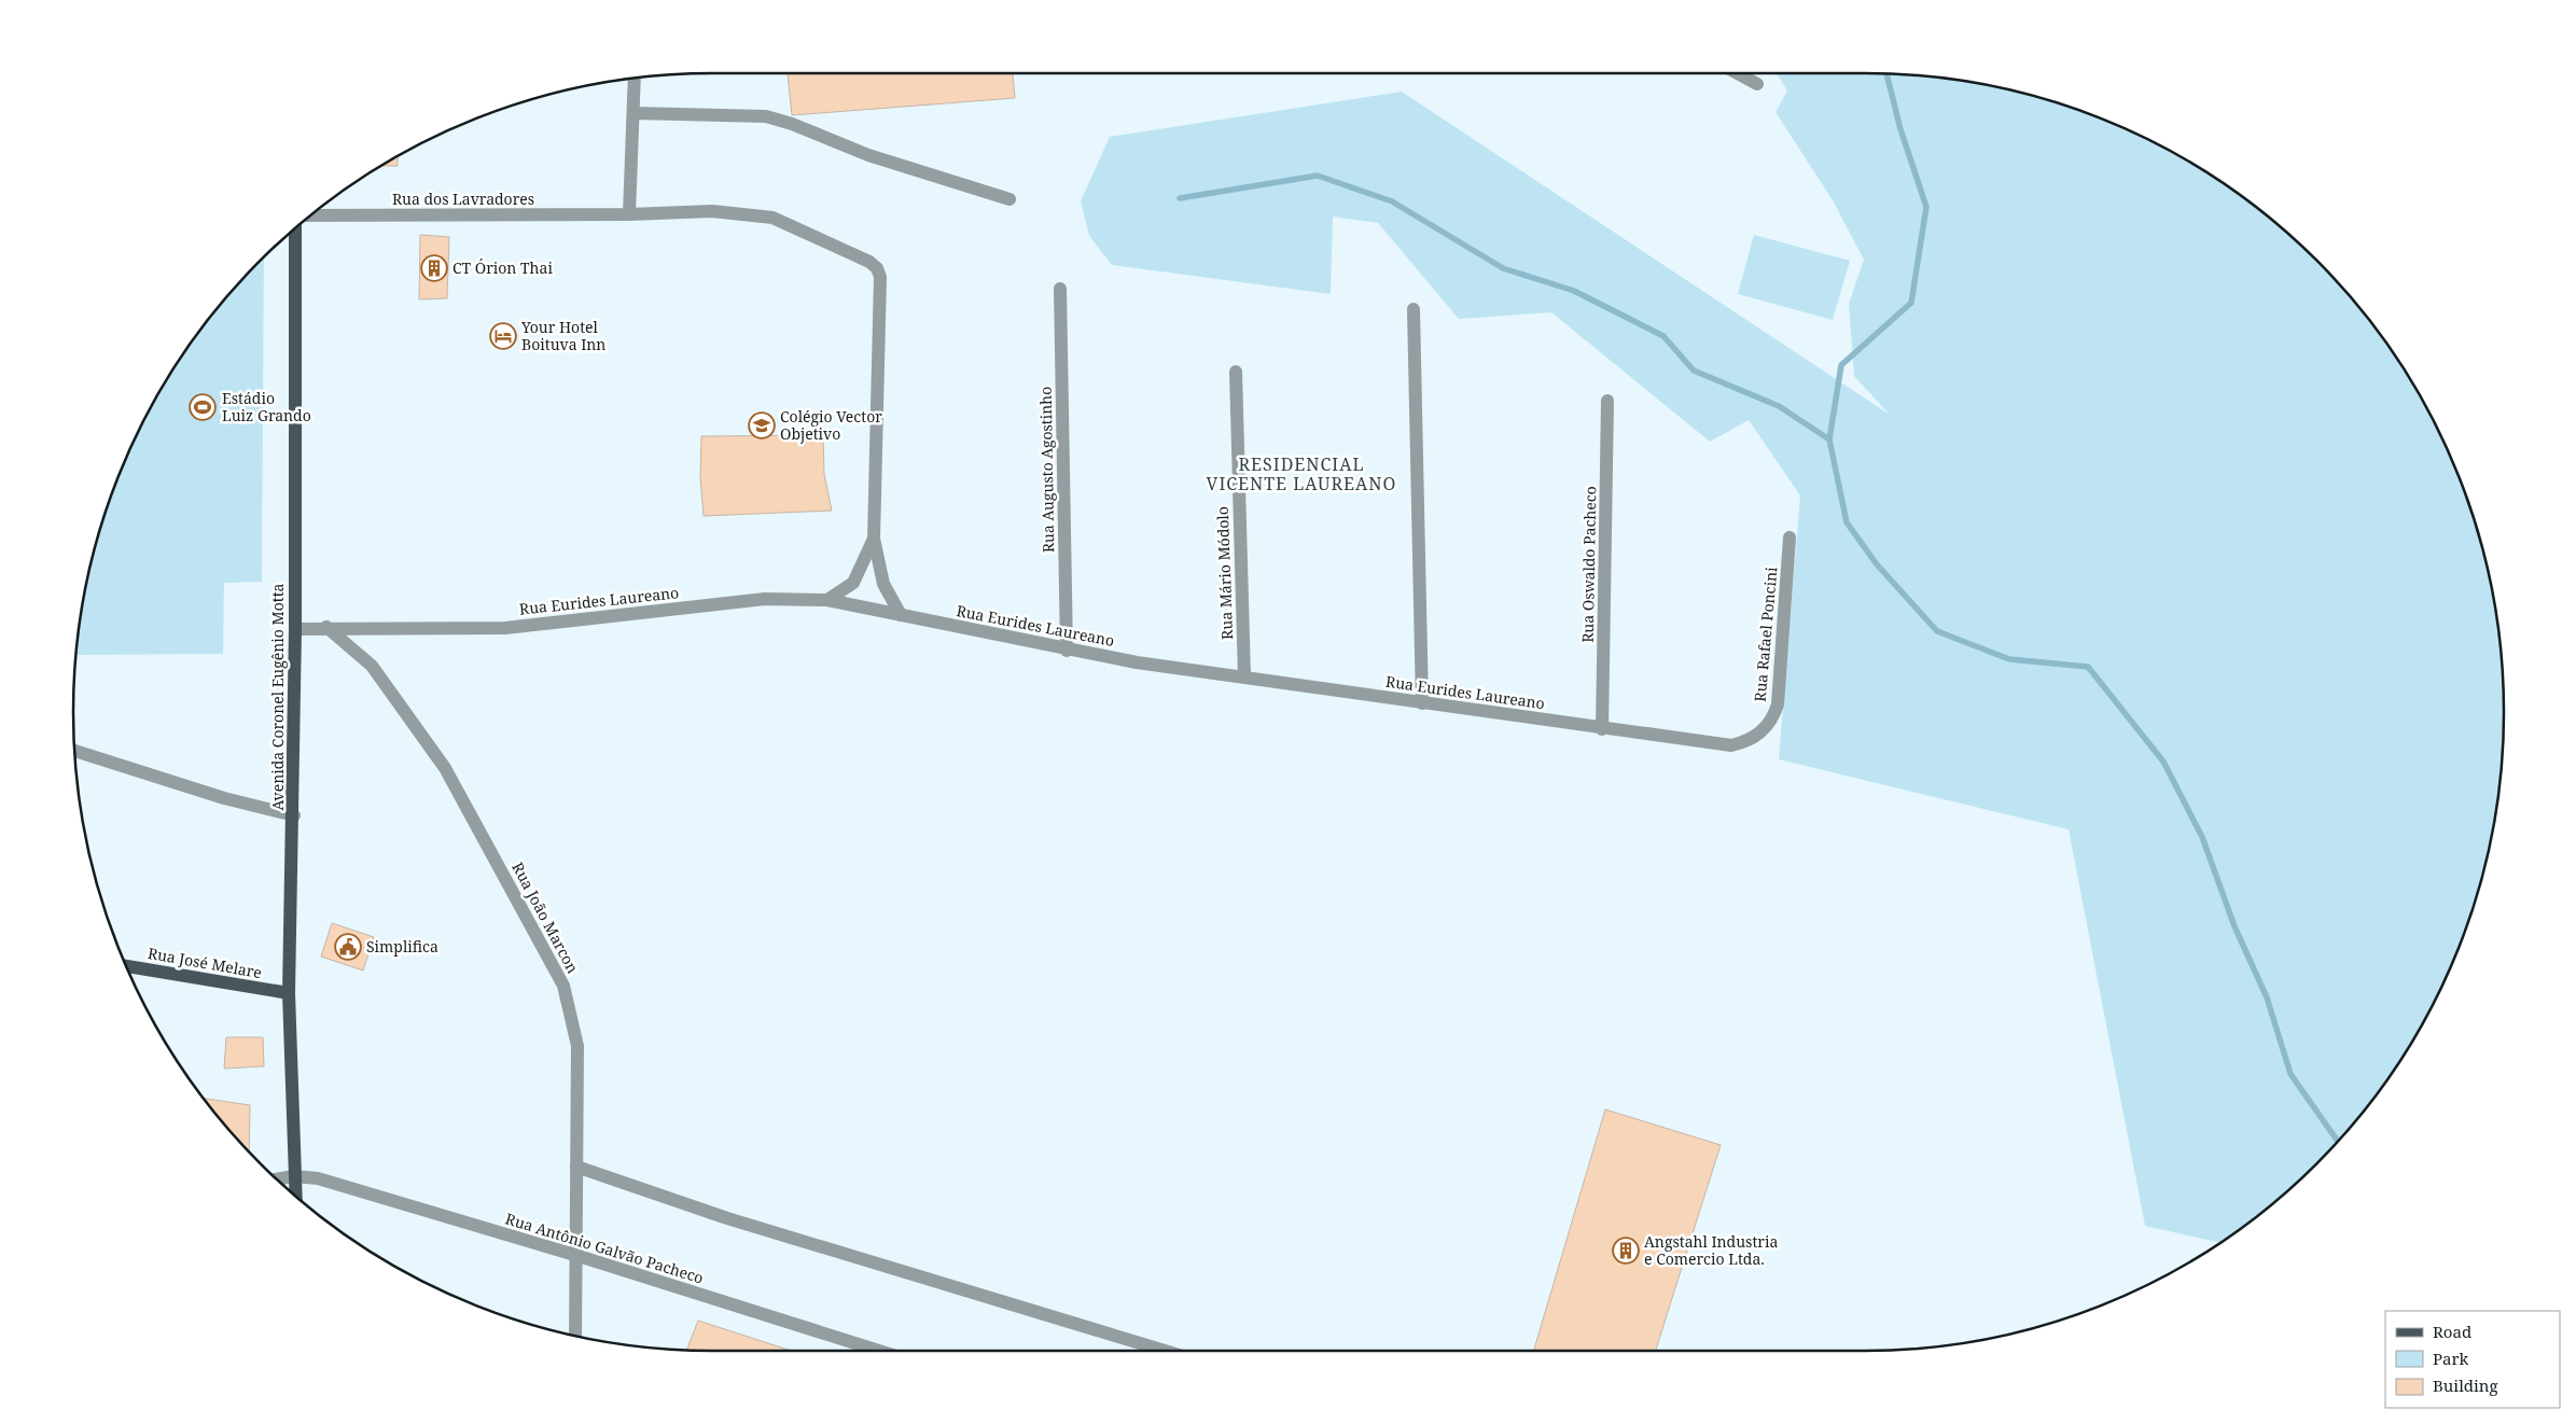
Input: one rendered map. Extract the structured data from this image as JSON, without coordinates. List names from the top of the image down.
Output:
{
  "streets": {
    "main road": ["Avenida Coronel Eugênio Motta", "Rua José Melare"],
    "street": [
      "Rua dos Lavradores",
      "Rua Augusto Agostinho",
      "Rua Oswaldo Pacheco",
      "Rua Mário Módolo",
      "Rua Eurides Laureano",
      "Rua Rafael Poncini",
      "Rua João Marcon",
      "Rua Antônio Galvão Pacheco"
    ]
  },
  "crossings": [
    ["Rua Augusto Agostinho", "Rua Eurides Laureano"],
    ["Rua Oswaldo Pacheco", "Rua Eurides Laureano"],
    ["Rua Mário Módolo", "Rua Eurides Laureano"],
    ["Rua Eurides Laureano", "Rua Rafael Poncini"],
    ["Rua Eurides Laureano", "Avenida Coronel Eugênio Motta"],
    ["Rua Eurides Laureano", "Rua João Marcon"],
    ["Avenida Coronel Eugênio Motta", "Rua José Melare"],
    ["Avenida Coronel Eugênio Motta", "Rua Antônio Galvão Pacheco"],
    ["Rua João Marcon", "Rua Antônio Galvão Pacheco"]
  ],
  "districts": ["RESIDENCIAL VICENTE LAUREANO"],
  "places": {
    "building": ["CT Órion Thai", "Angstahl Industria e Comercio Ltda."],
    "hotel": ["Your Hotel Boituva Inn"],
    "sports": ["Estádio Luiz Grando"],
    "school or university": ["Colégio Vector Objetivo"],
    "public building": ["Simplifica"]
  },
  "legend": ["Road", "Park", "Building"]
}
